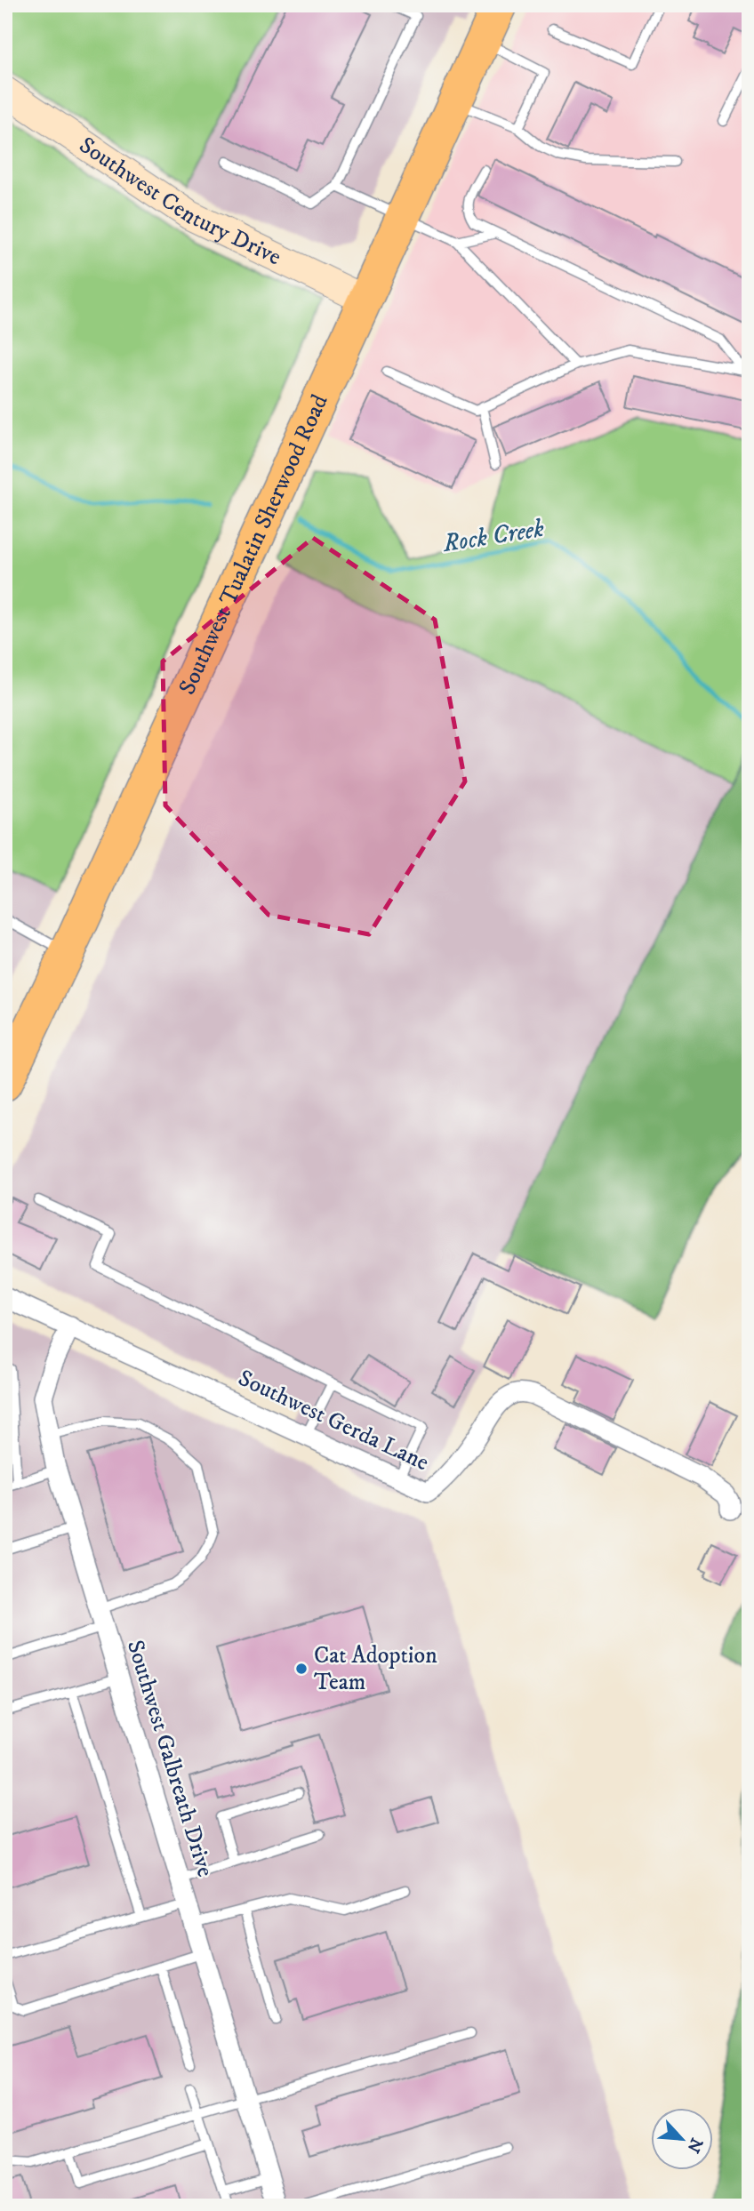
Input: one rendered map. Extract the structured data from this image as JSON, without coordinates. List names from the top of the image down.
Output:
{
  "streets": {
    "highway": ["Southwest Tualatin Sherwood Road"],
    "street": ["Southwest Century Drive", "Southwest Gerda Lane", "Southwest Galbreath Drive"]
  },
  "crossings": [
    ["Southwest Century Drive", "Southwest Tualatin Sherwood Road"],
    ["Southwest Gerda Lane", "Southwest Galbreath Drive"]
  ],
  "water": ["Rock Creek"],
  "places": ["Cat Adoption Team"],
  "north": "bottom right"
}
